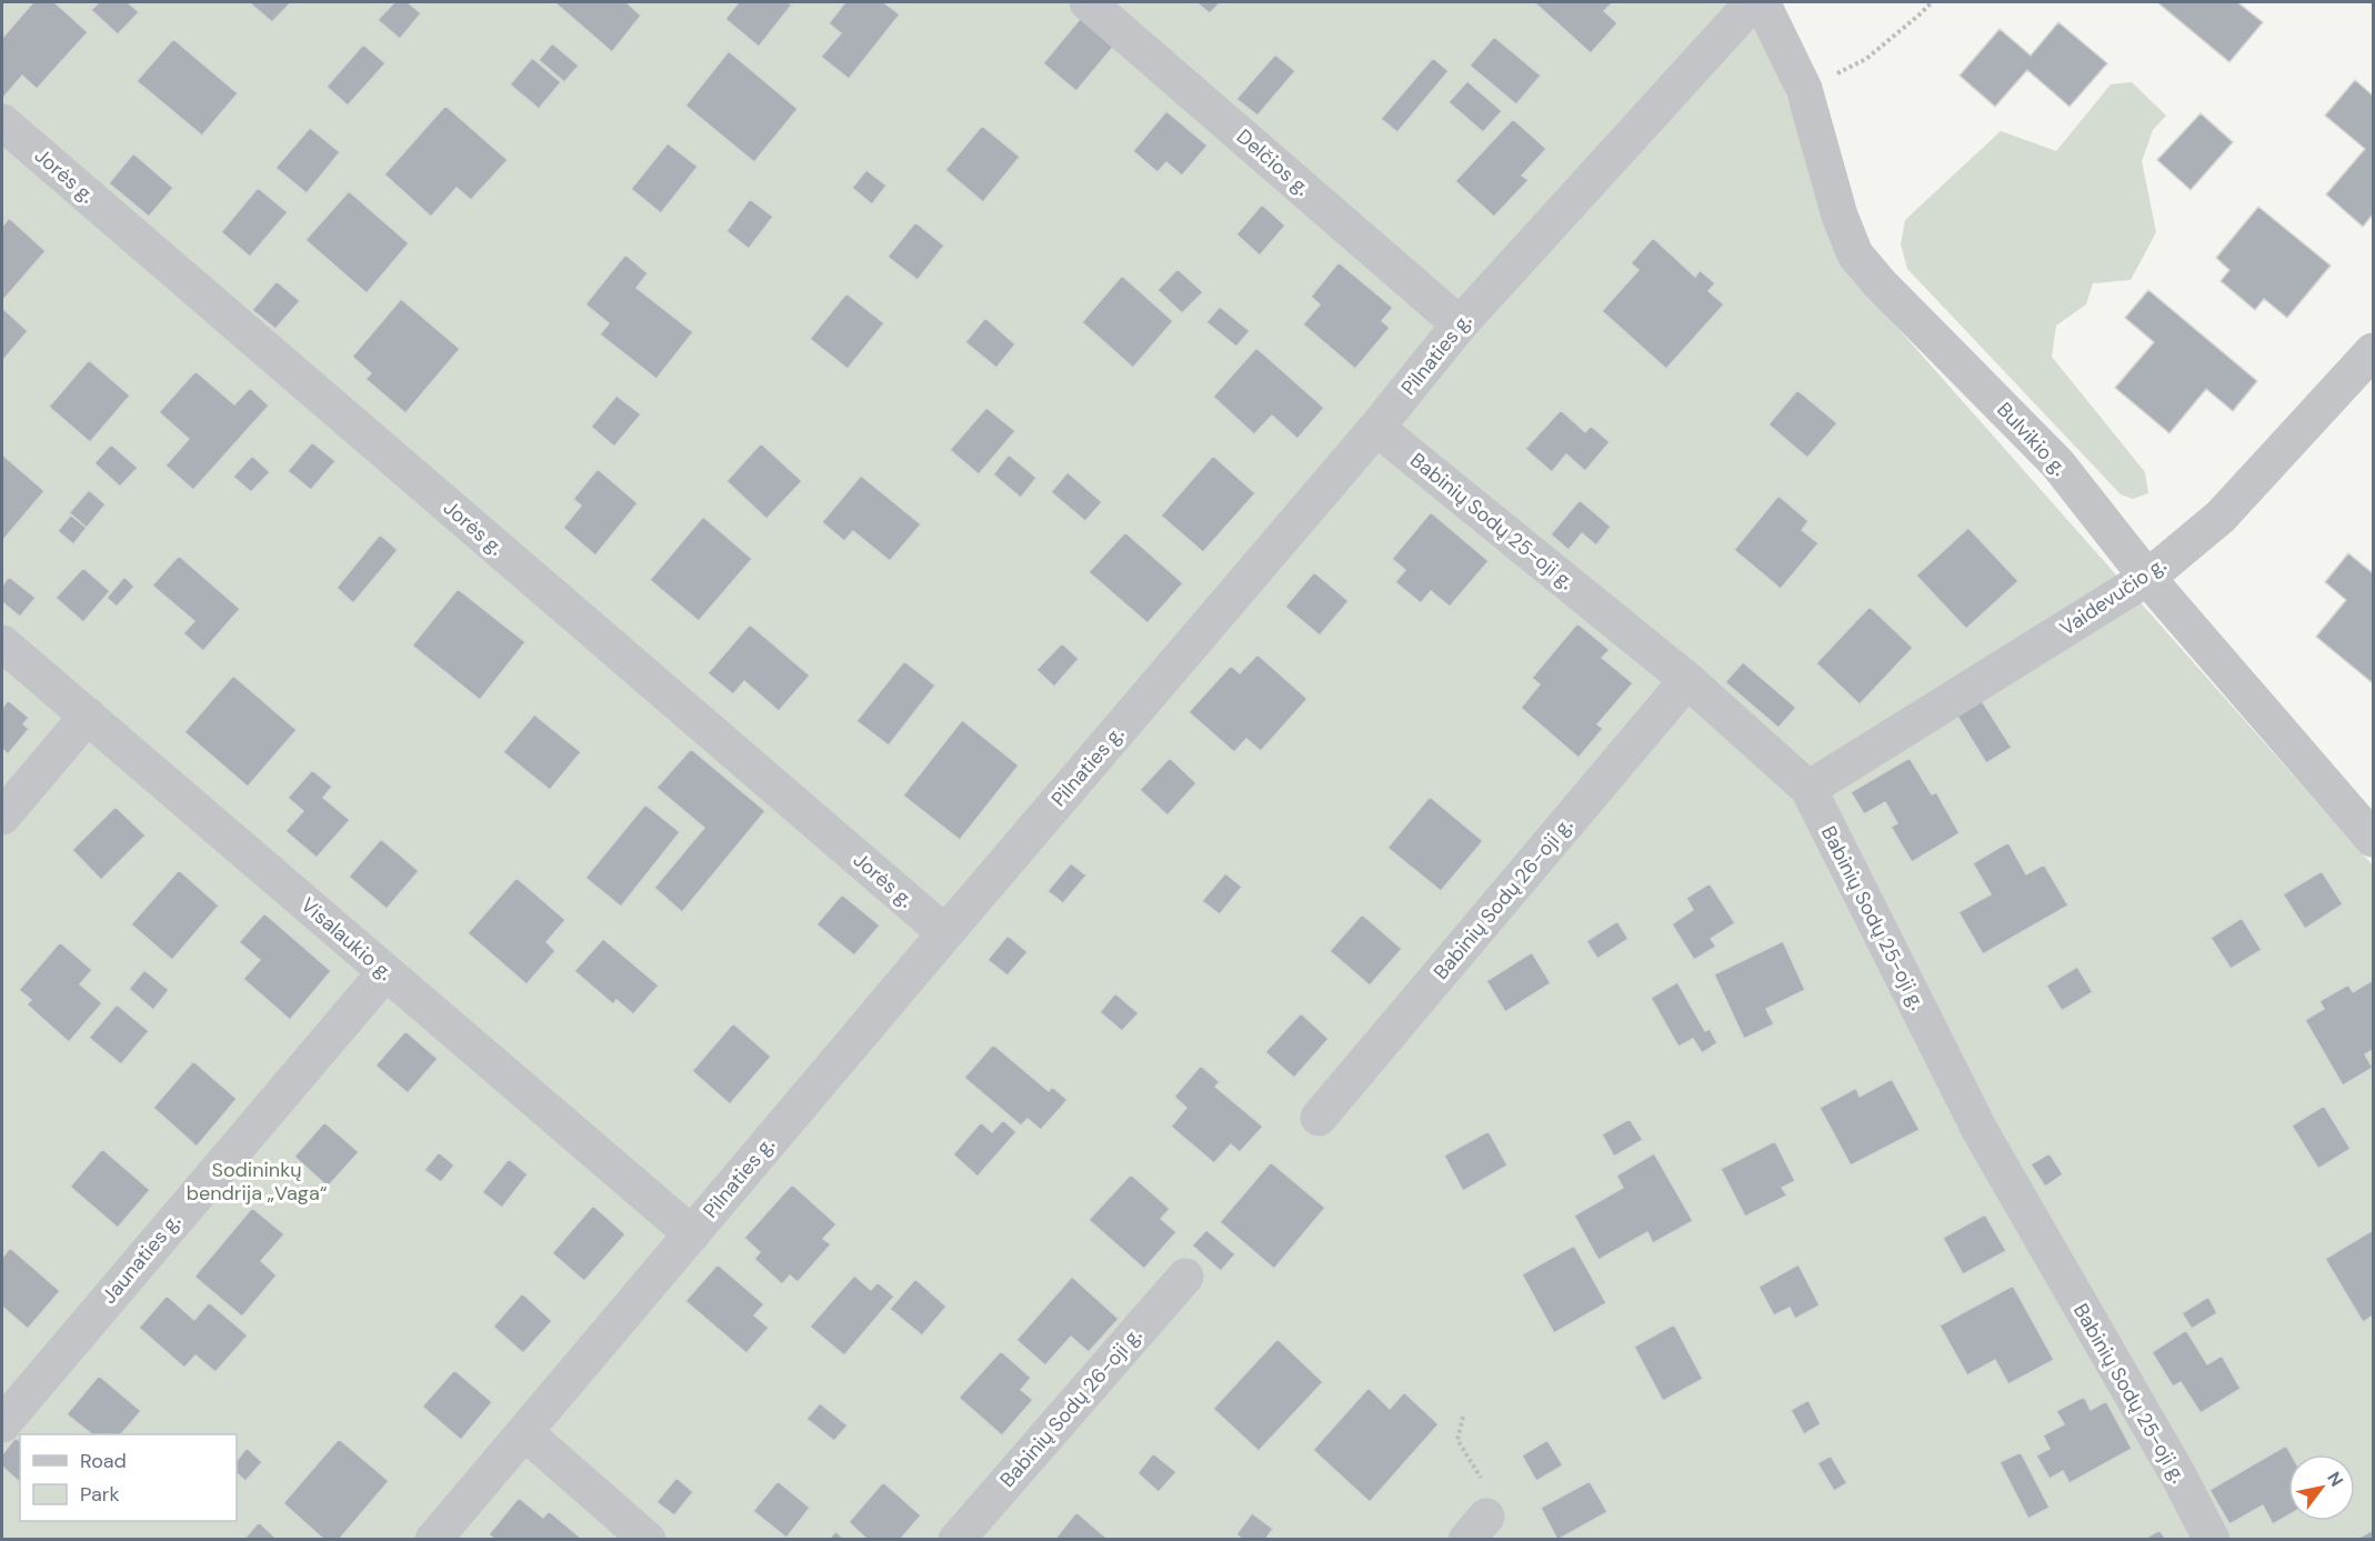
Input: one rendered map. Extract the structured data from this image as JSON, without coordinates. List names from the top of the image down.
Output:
{
  "streets": {
    "street": [
      "Delčios g.",
      "Jorės g.",
      "Pilnaties g.",
      "Bulvikio g.",
      "Babinių Sodų 25-oji g.",
      "Vaidevučio g.",
      "Babinių Sodų 26-oji g.",
      "Visalaukio g.",
      "Jaunaties g."
    ]
  },
  "crossings": [
    ["Delčios g.", "Pilnaties g."],
    ["Jorės g.", "Pilnaties g."],
    ["Pilnaties g.", "Babinių Sodų 25-oji g."],
    ["Pilnaties g.", "Visalaukio g."],
    ["Bulvikio g.", "Vaidevučio g."],
    ["Babinių Sodų 25-oji g.", "Vaidevučio g."],
    ["Babinių Sodų 25-oji g.", "Babinių Sodų 26-oji g."],
    ["Visalaukio g.", "Jaunaties g."]
  ],
  "parks": ["Sodininkų bendrija „Vaga“"],
  "legend": ["Road", "Park"],
  "north": "top right"
}
